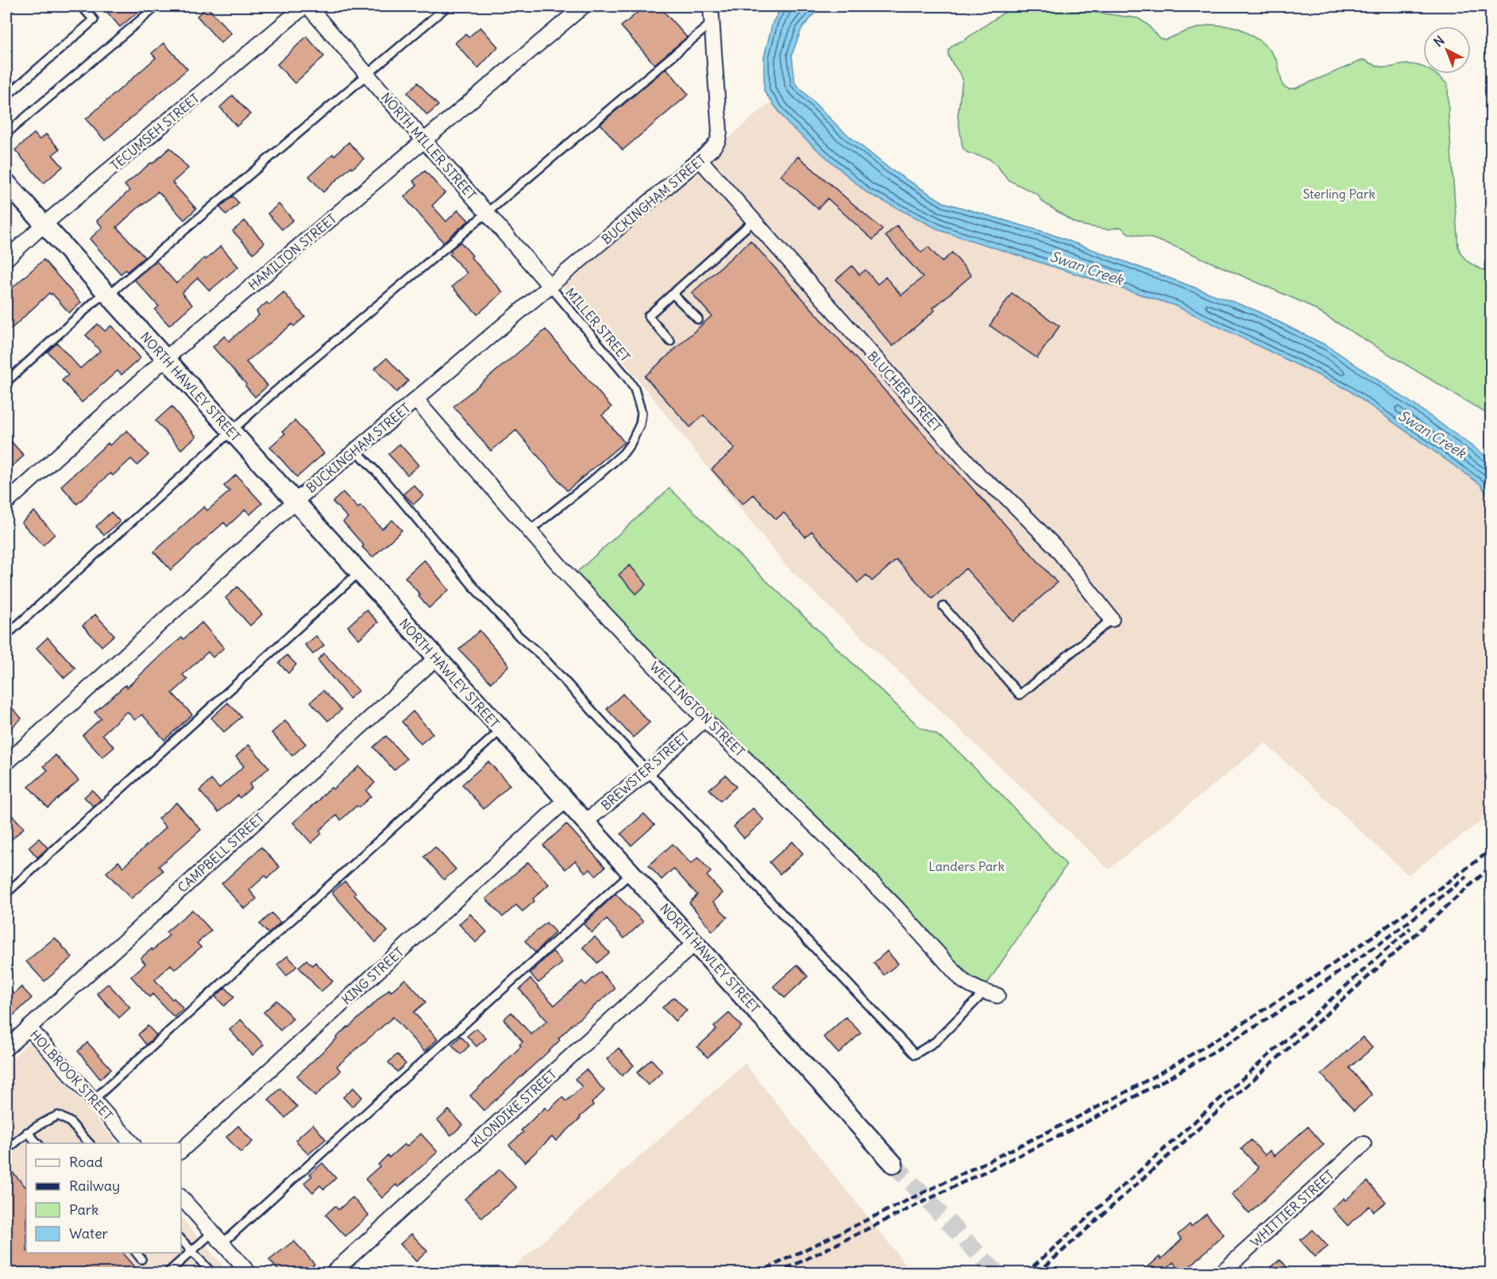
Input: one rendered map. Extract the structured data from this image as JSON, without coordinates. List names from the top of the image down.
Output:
{
  "streets": {
    "street": [
      "TECUMSEH STREET",
      "NORTH MILLER STREET",
      "BUCKINGHAM STREET",
      "HAMILTON STREET",
      "NORTH HAWLEY STREET",
      "BLUCHER STREET",
      "WELLINGTON STREET",
      "BREWSTER STREET",
      "CAMPBELL STREET",
      "KING STREET",
      "HOLBROOK STREET",
      "KLONDIKE STREET",
      "WHITTIER STREET"
    ],
    "lane": ["MILLER STREET"]
  },
  "crossings": [
    ["TECUMSEH STREET", "NORTH HAWLEY STREET"],
    ["NORTH MILLER STREET", "BUCKINGHAM STREET"],
    ["NORTH MILLER STREET", "HAMILTON STREET"],
    ["NORTH MILLER STREET", "MILLER STREET"],
    ["BUCKINGHAM STREET", "MILLER STREET"],
    ["BUCKINGHAM STREET", "NORTH HAWLEY STREET"],
    ["BUCKINGHAM STREET", "BLUCHER STREET"],
    ["BUCKINGHAM STREET", "WELLINGTON STREET"],
    ["HAMILTON STREET", "NORTH HAWLEY STREET"],
    ["MILLER STREET", "WELLINGTON STREET"],
    ["NORTH HAWLEY STREET", "BREWSTER STREET"],
    ["NORTH HAWLEY STREET", "CAMPBELL STREET"],
    ["NORTH HAWLEY STREET", "KING STREET"],
    ["NORTH HAWLEY STREET", "KLONDIKE STREET"],
    ["WELLINGTON STREET", "BREWSTER STREET"],
    ["CAMPBELL STREET", "HOLBROOK STREET"]
  ],
  "water": ["Swan Creek"],
  "parks": ["Sterling Park", "Landers Park"],
  "legend": [
    "Road",
    "Railway",
    "Park",
    "Water"
  ],
  "north": "top left"
}
